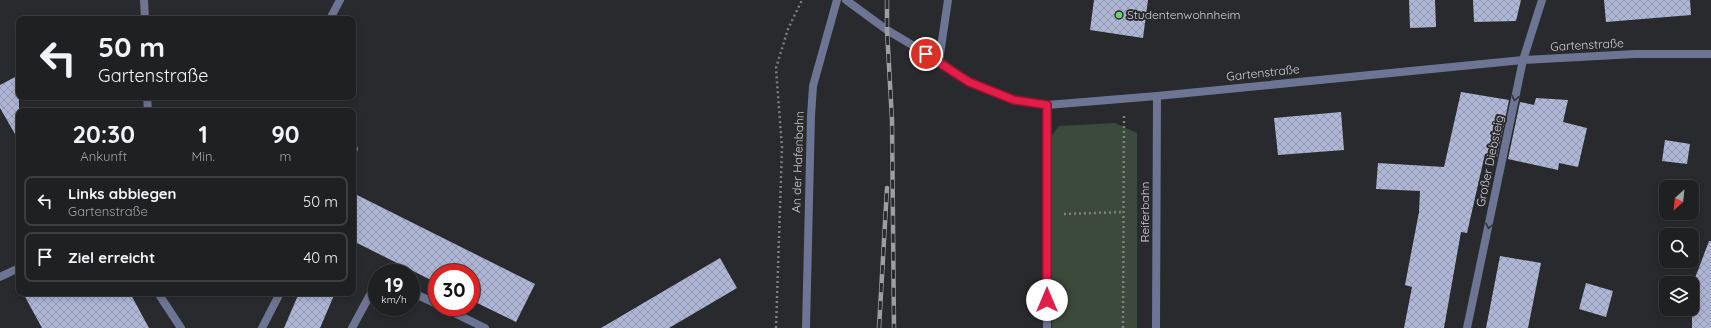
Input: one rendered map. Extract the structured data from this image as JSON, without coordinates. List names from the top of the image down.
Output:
{
  "streets": {
    "street": [
      "Gartenstraße",
      "Großer Diebsteig",
      "An der Hafenbahn",
      "Reiferbahn"
    ]
  },
  "crossings": [
    ["Gartenstraße", "Großer Diebsteig"],
    ["Gartenstraße", "Reiferbahn"]
  ],
  "one_way": ["Großer Diebsteig"],
  "places": ["Studentenwohnheim"],
  "north": "bottom left",
  "page": {
    "turn": ["50 m", "Gartenstraße"],
    "eta": [
      "20:30",
      "Ankunft",
      "1",
      "Min.",
      "90",
      "m"
    ],
    "list": [
      {
        "name": "Links abbiegen",
        "note": "Gartenstraße",
        "value": "50 m"
      },
      {
        "name": "Ziel erreicht",
        "value": "40 m"
      }
    ],
    "speed": "19 km/h",
    "limit": "30"
  }
}
